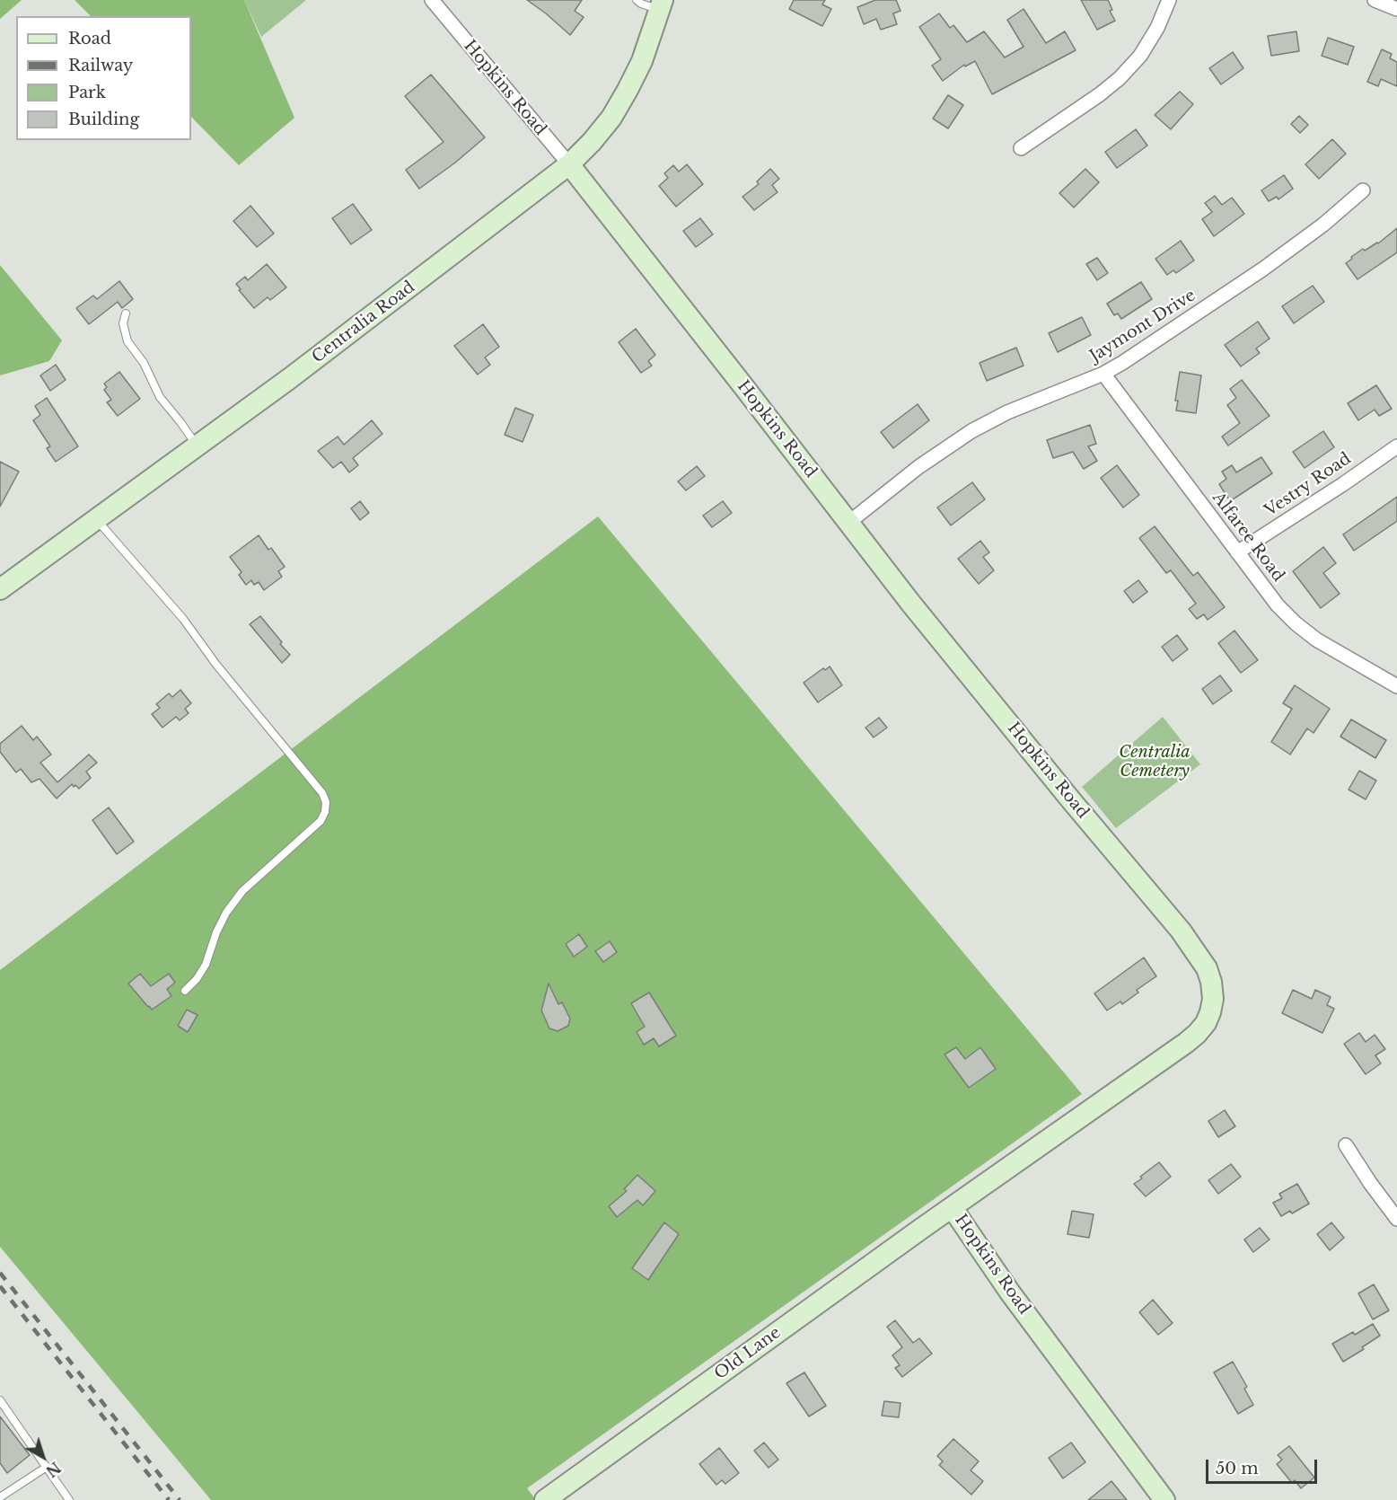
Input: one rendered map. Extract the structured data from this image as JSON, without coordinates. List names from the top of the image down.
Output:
{
  "streets": {
    "main road": ["Hopkins Road", "Centralia Road", "Old Lane"],
    "street": ["Jaymont Drive", "Vestry Road", "Alfaree Road"]
  },
  "crossings": [
    ["Hopkins Road", "Centralia Road"],
    ["Hopkins Road", "Jaymont Drive"],
    ["Hopkins Road", "Old Lane"],
    ["Jaymont Drive", "Alfaree Road"],
    ["Vestry Road", "Alfaree Road"]
  ],
  "parks": ["Centralia Cemetery"],
  "legend": [
    "Road",
    "Railway",
    "Park",
    "Building"
  ],
  "scale_bar": "50 m",
  "north": "bottom right"
}
